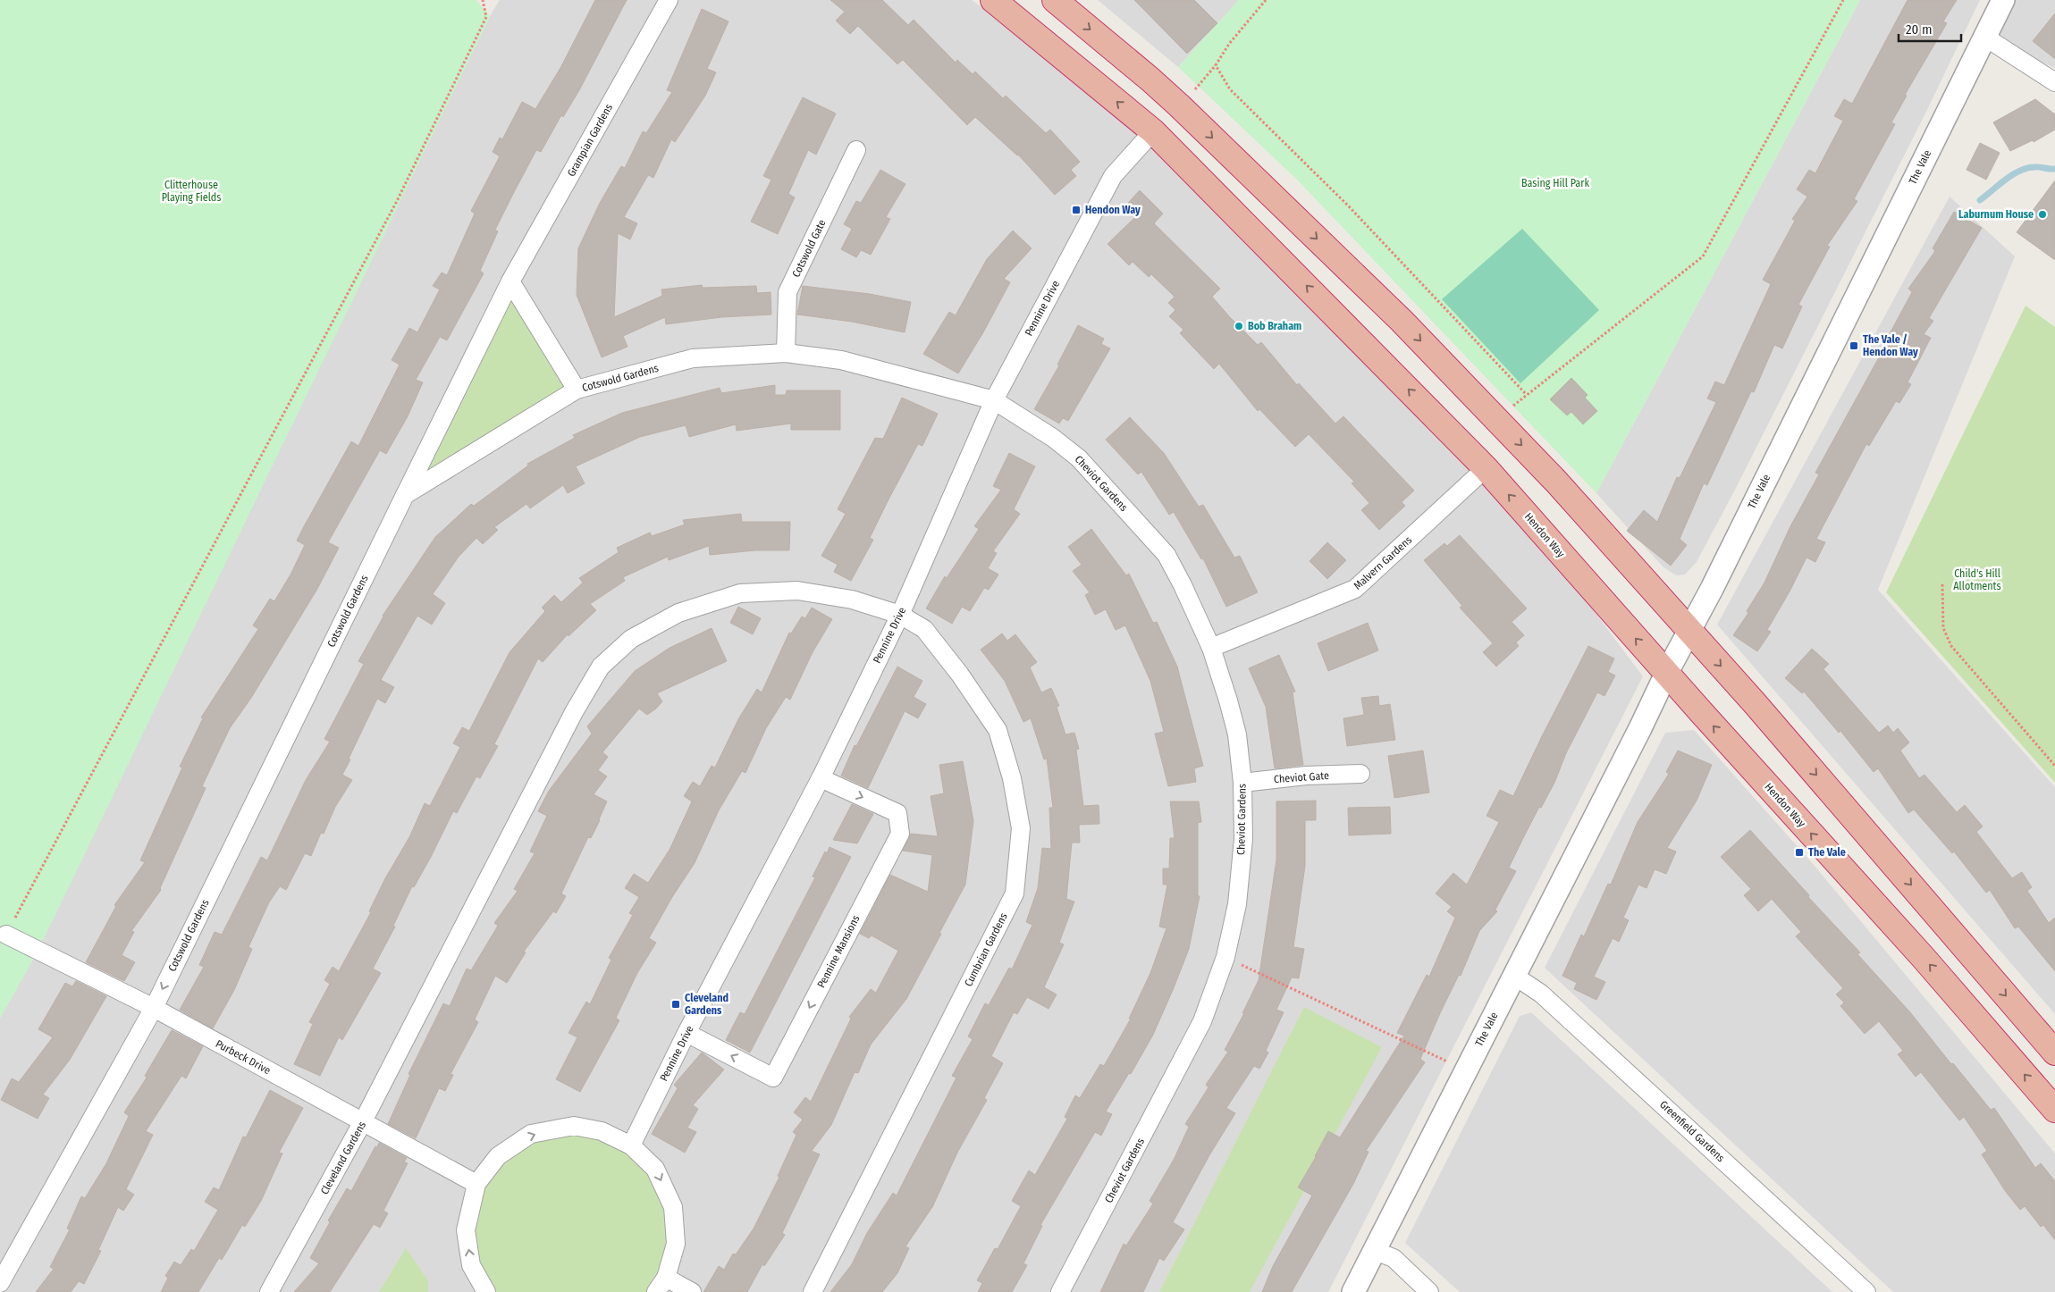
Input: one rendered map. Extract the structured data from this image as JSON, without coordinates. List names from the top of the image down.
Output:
{
  "streets": {
    "highway": ["Hendon Way"],
    "street": [
      "Grampian Gardens",
      "The Vale",
      "Cotswold Gate",
      "Pennine Drive",
      "Cotswold Gardens",
      "Cheviot Gardens",
      "Malvern Gardens",
      "Cheviot Gate",
      "Cumbrian Gardens",
      "Pennine Mansions",
      "Purbeck Drive",
      "Greenfield Gardens",
      "Cleveland Gardens"
    ]
  },
  "crossings": [
    ["Grampian Gardens", "Cotswold Gardens"],
    ["The Vale", "Hendon Way"],
    ["The Vale", "Greenfield Gardens"],
    ["Cotswold Gate", "Cotswold Gardens"],
    ["Pennine Drive", "Cotswold Gardens"],
    ["Pennine Drive", "Cheviot Gardens"],
    ["Pennine Drive", "Hendon Way"],
    ["Pennine Drive", "Cumbrian Gardens"],
    ["Pennine Drive", "Pennine Mansions"],
    ["Pennine Drive", "Cleveland Gardens"],
    ["Cotswold Gardens", "Cheviot Gardens"],
    ["Cotswold Gardens", "Purbeck Drive"],
    ["Cheviot Gardens", "Malvern Gardens"],
    ["Cheviot Gardens", "Cheviot Gate"],
    ["Hendon Way", "Malvern Gardens"],
    ["Cumbrian Gardens", "Cleveland Gardens"],
    ["Purbeck Drive", "Cleveland Gardens"]
  ],
  "one_way": ["Cotswold Gardens"],
  "parks": ["Basing Hill Park", "Clitterhouse Playing Fields", "Child's Hill Allotments"],
  "places": {
    "transit": [
      "Hendon Way",
      "The Vale / Hendon Way",
      "The Vale",
      "Cleveland Gardens"
    ],
    "other": ["Laburnum House", "Bob Braham"]
  },
  "scale_bar": "20 m"
}
